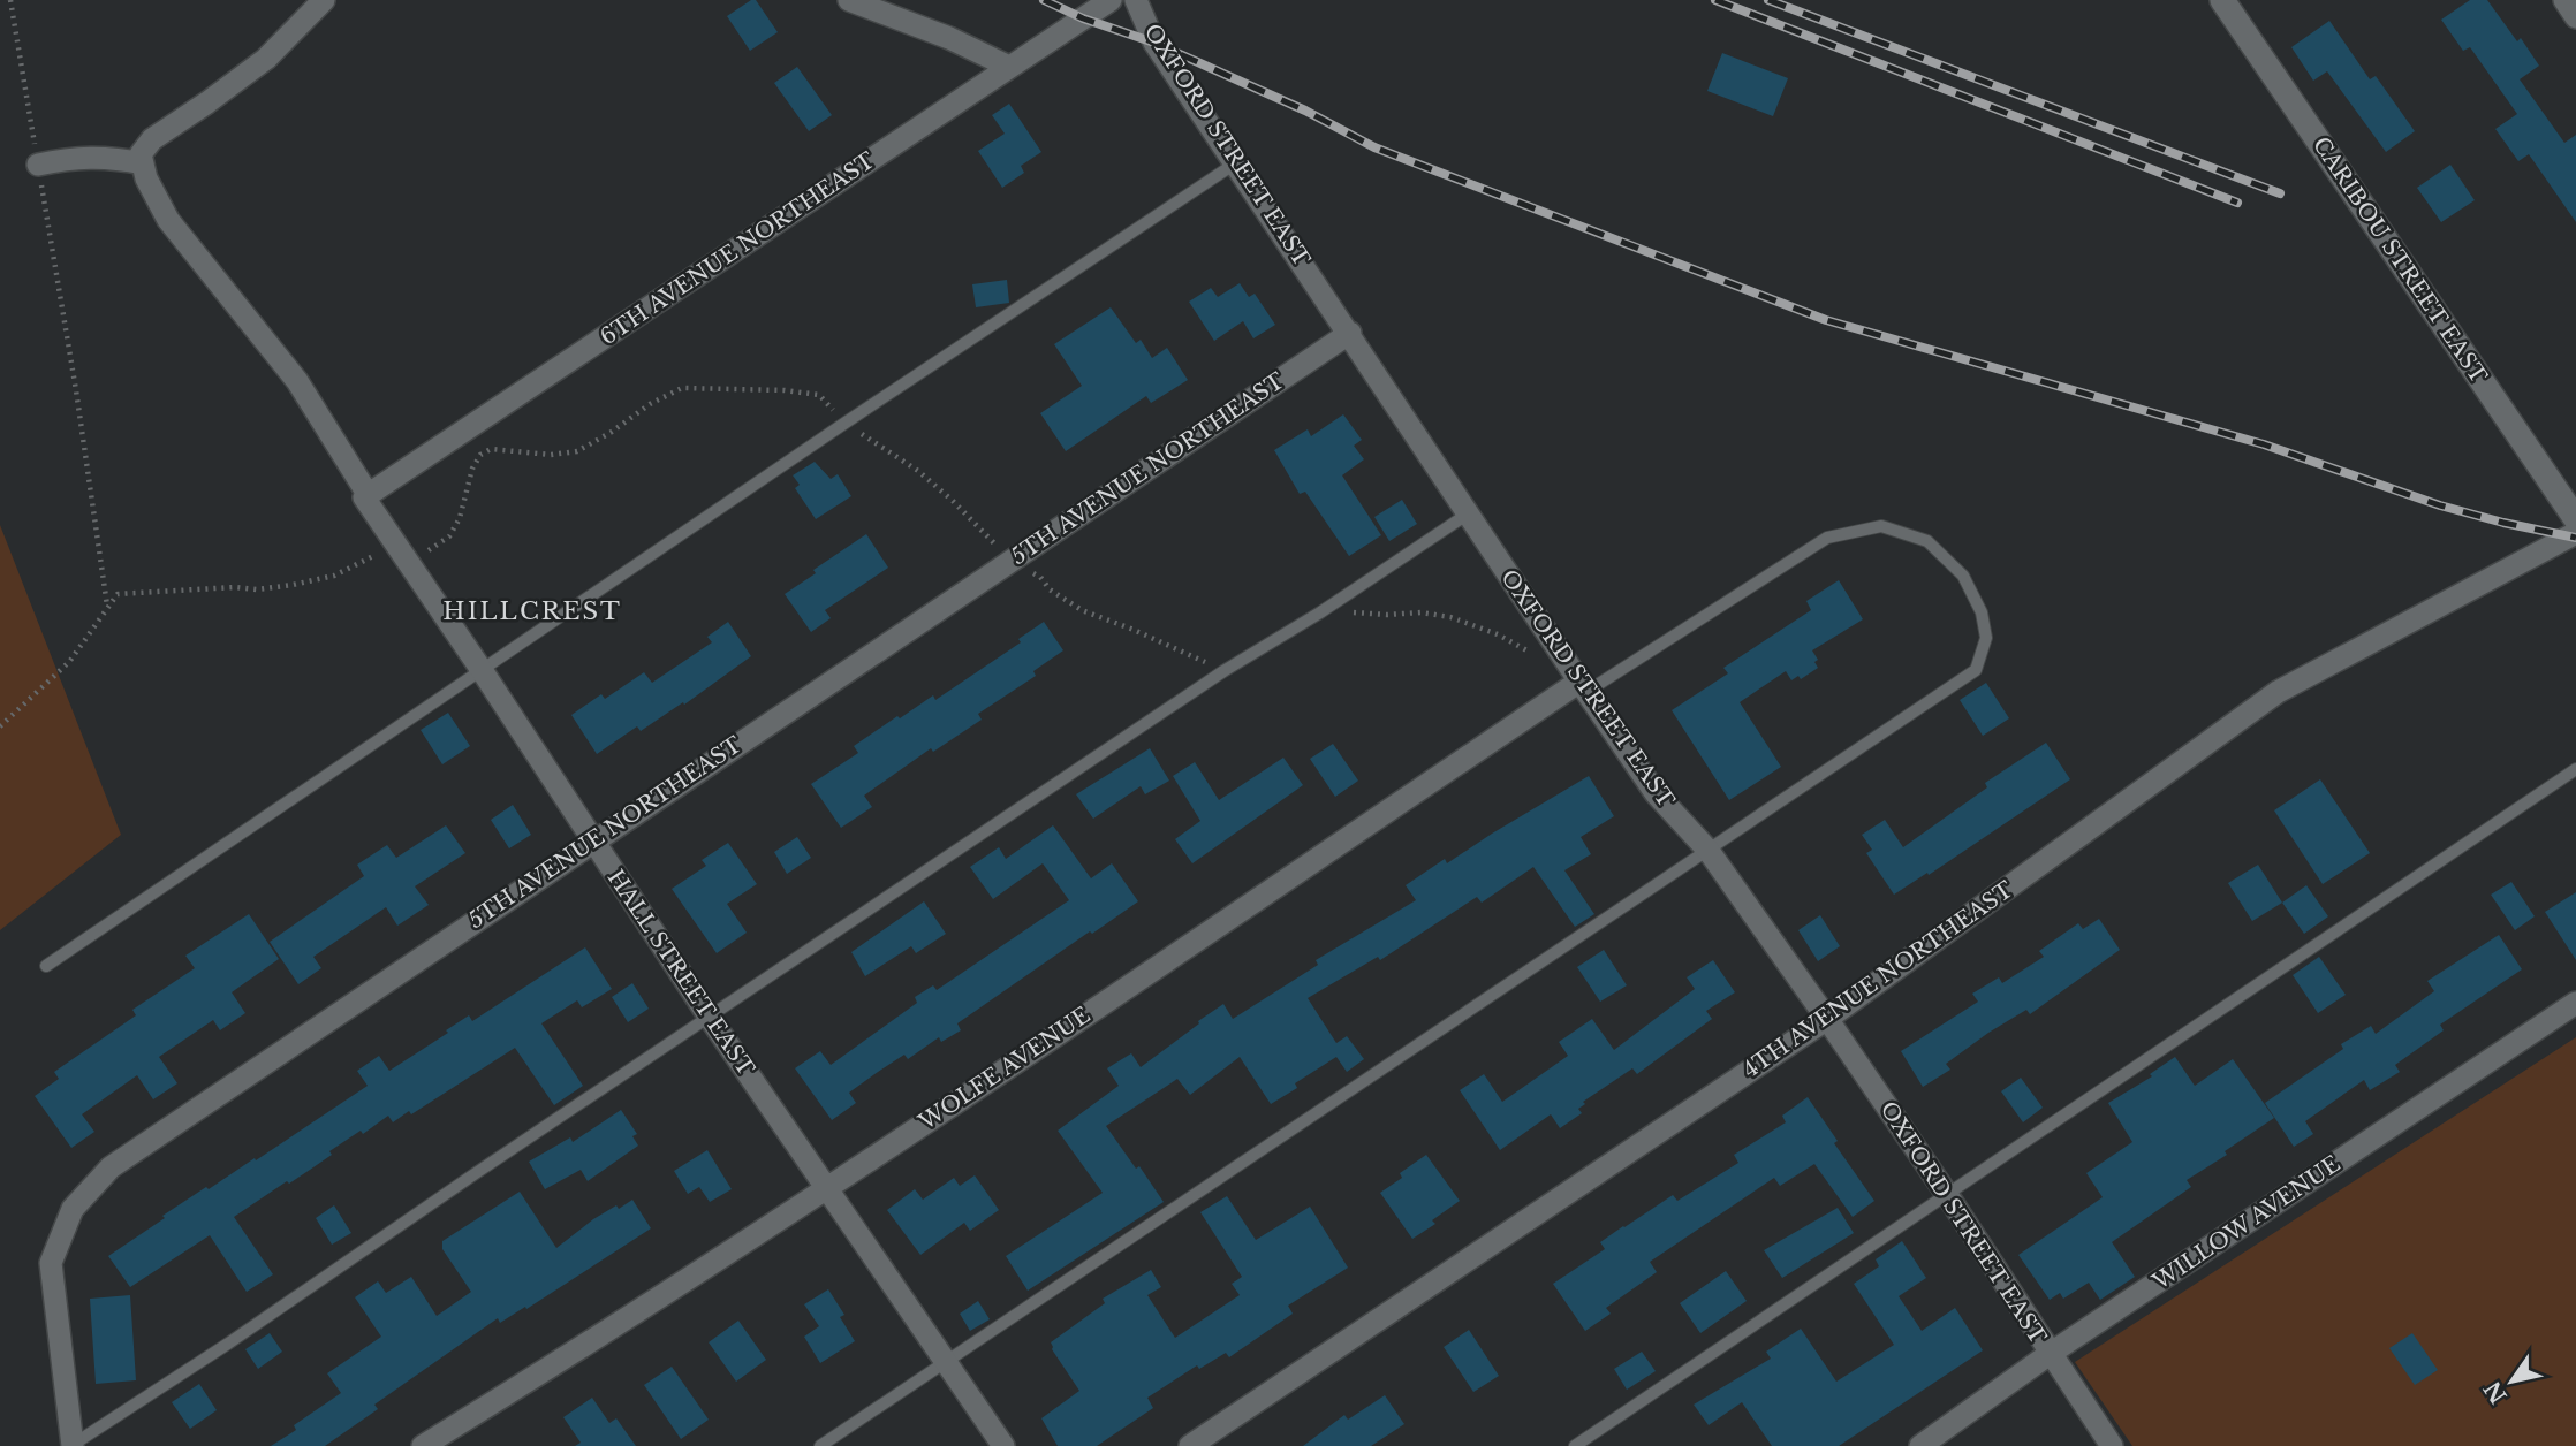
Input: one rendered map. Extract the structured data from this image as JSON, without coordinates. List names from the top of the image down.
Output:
{
  "streets": {
    "street": [
      "OXFORD STREET EAST",
      "6TH AVENUE NORTHEAST",
      "CARIBOU STREET EAST",
      "5TH AVENUE NORTHEAST",
      "HALL STREET EAST",
      "4TH AVENUE NORTHEAST",
      "WOLFE AVENUE",
      "WILLOW AVENUE"
    ]
  },
  "crossings": [
    ["OXFORD STREET EAST", "5TH AVENUE NORTHEAST"],
    ["OXFORD STREET EAST", "4TH AVENUE NORTHEAST"],
    ["OXFORD STREET EAST", "WOLFE AVENUE"],
    ["OXFORD STREET EAST", "WILLOW AVENUE"],
    ["6TH AVENUE NORTHEAST", "HALL STREET EAST"],
    ["5TH AVENUE NORTHEAST", "HALL STREET EAST"],
    ["HALL STREET EAST", "WOLFE AVENUE"]
  ],
  "districts": ["HILLCREST"],
  "north": "bottom left"
}
